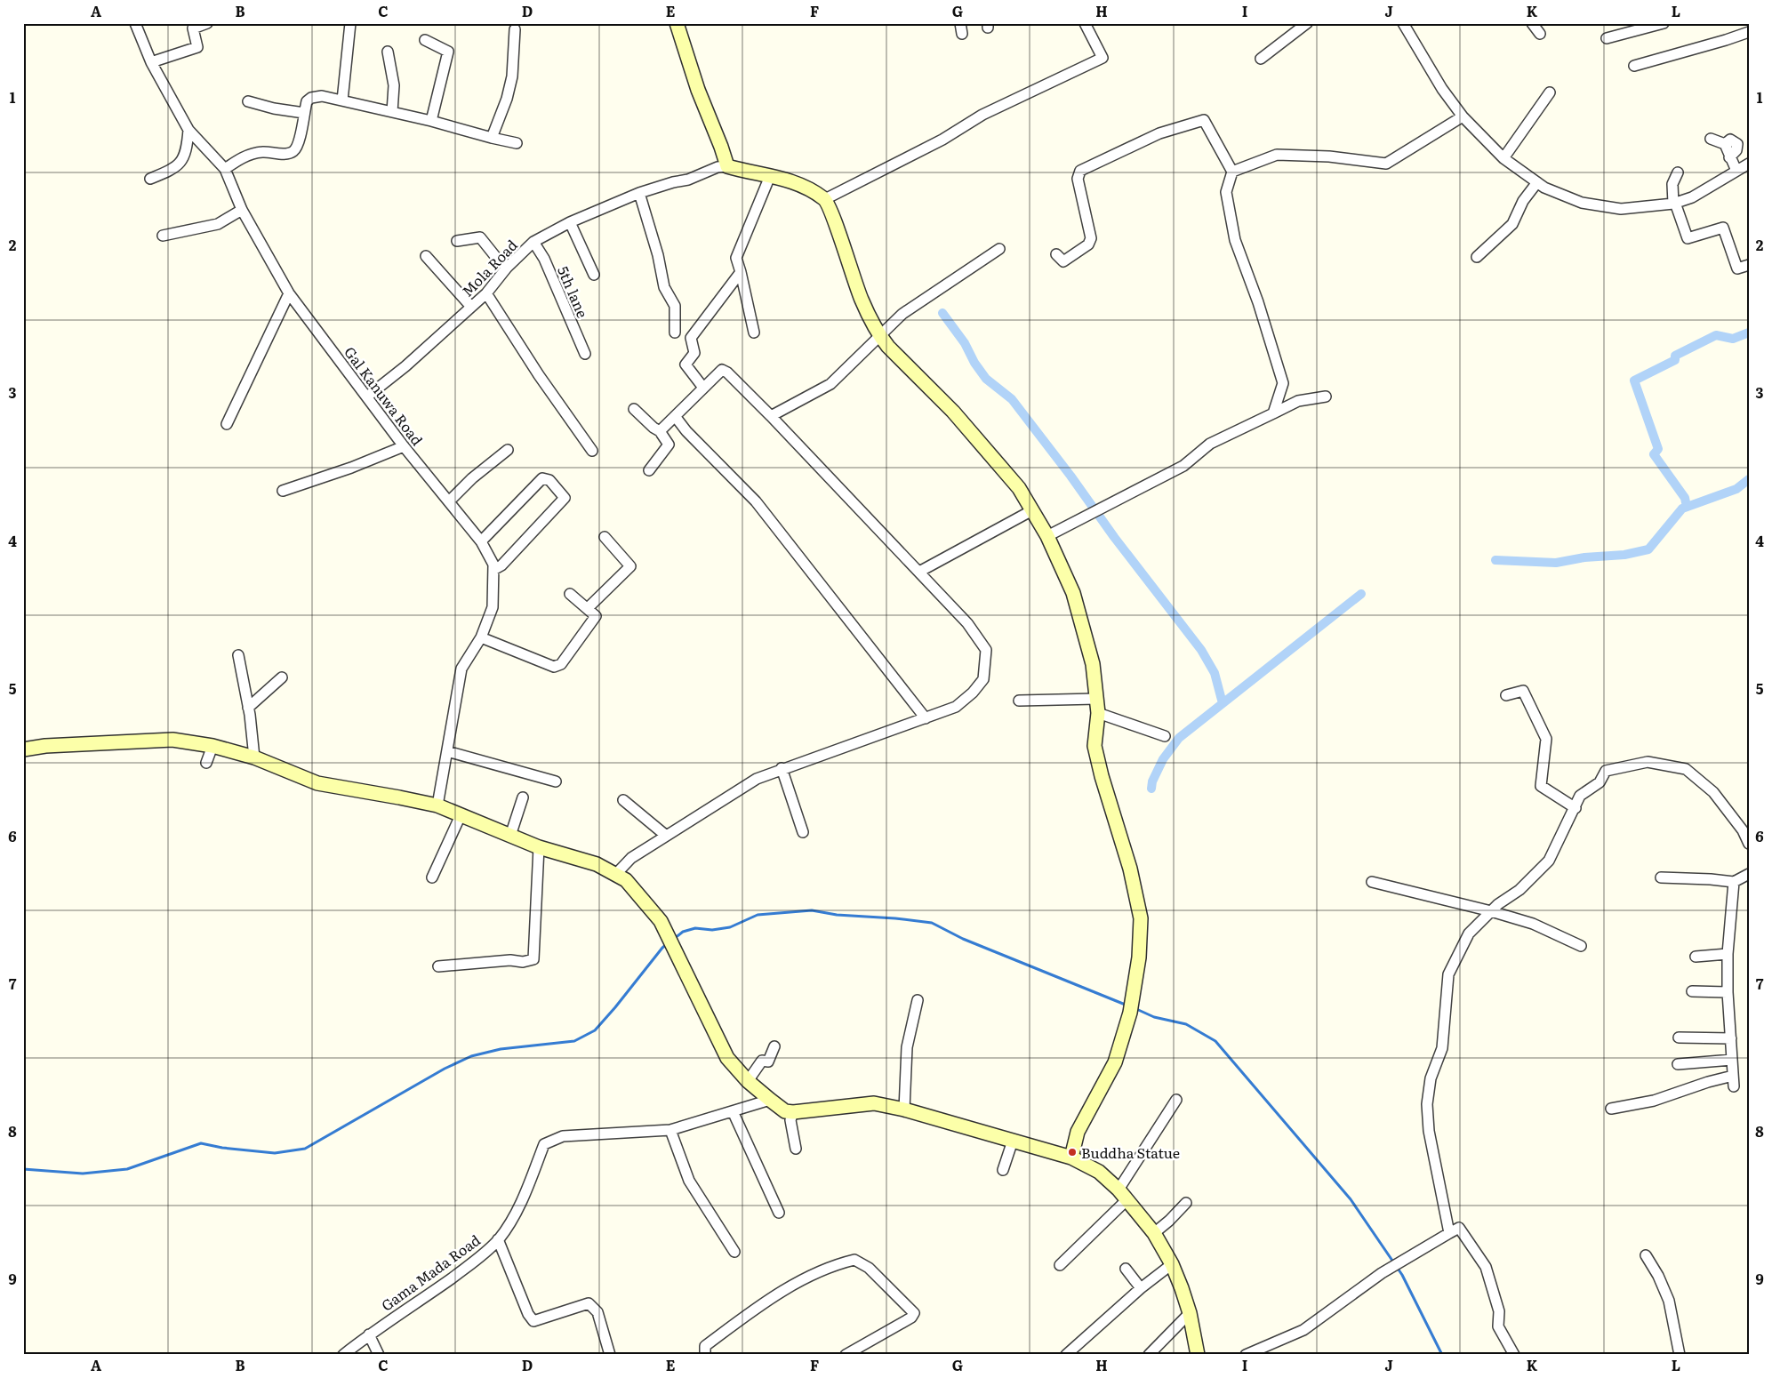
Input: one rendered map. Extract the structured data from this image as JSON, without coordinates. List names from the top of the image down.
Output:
{
  "streets": {
    "street": [
      "Mola Road",
      "5th lane",
      "Gal Kanuwa Road",
      "Gama Mada Road"
    ]
  },
  "crossings": [
    ["Mola Road", "5th lane"],
    ["Mola Road", "Gal Kanuwa Road"]
  ],
  "places": ["Buddha Statue"],
  "grid": {
    "columns": [
      "A",
      "B",
      "C",
      "D",
      "E",
      "F",
      "G",
      "H",
      "I",
      "J",
      "K",
      "L"
    ],
    "rows": [
      "1",
      "2",
      "3",
      "4",
      "5",
      "6",
      "7",
      "8",
      "9"
    ]
  }
}
